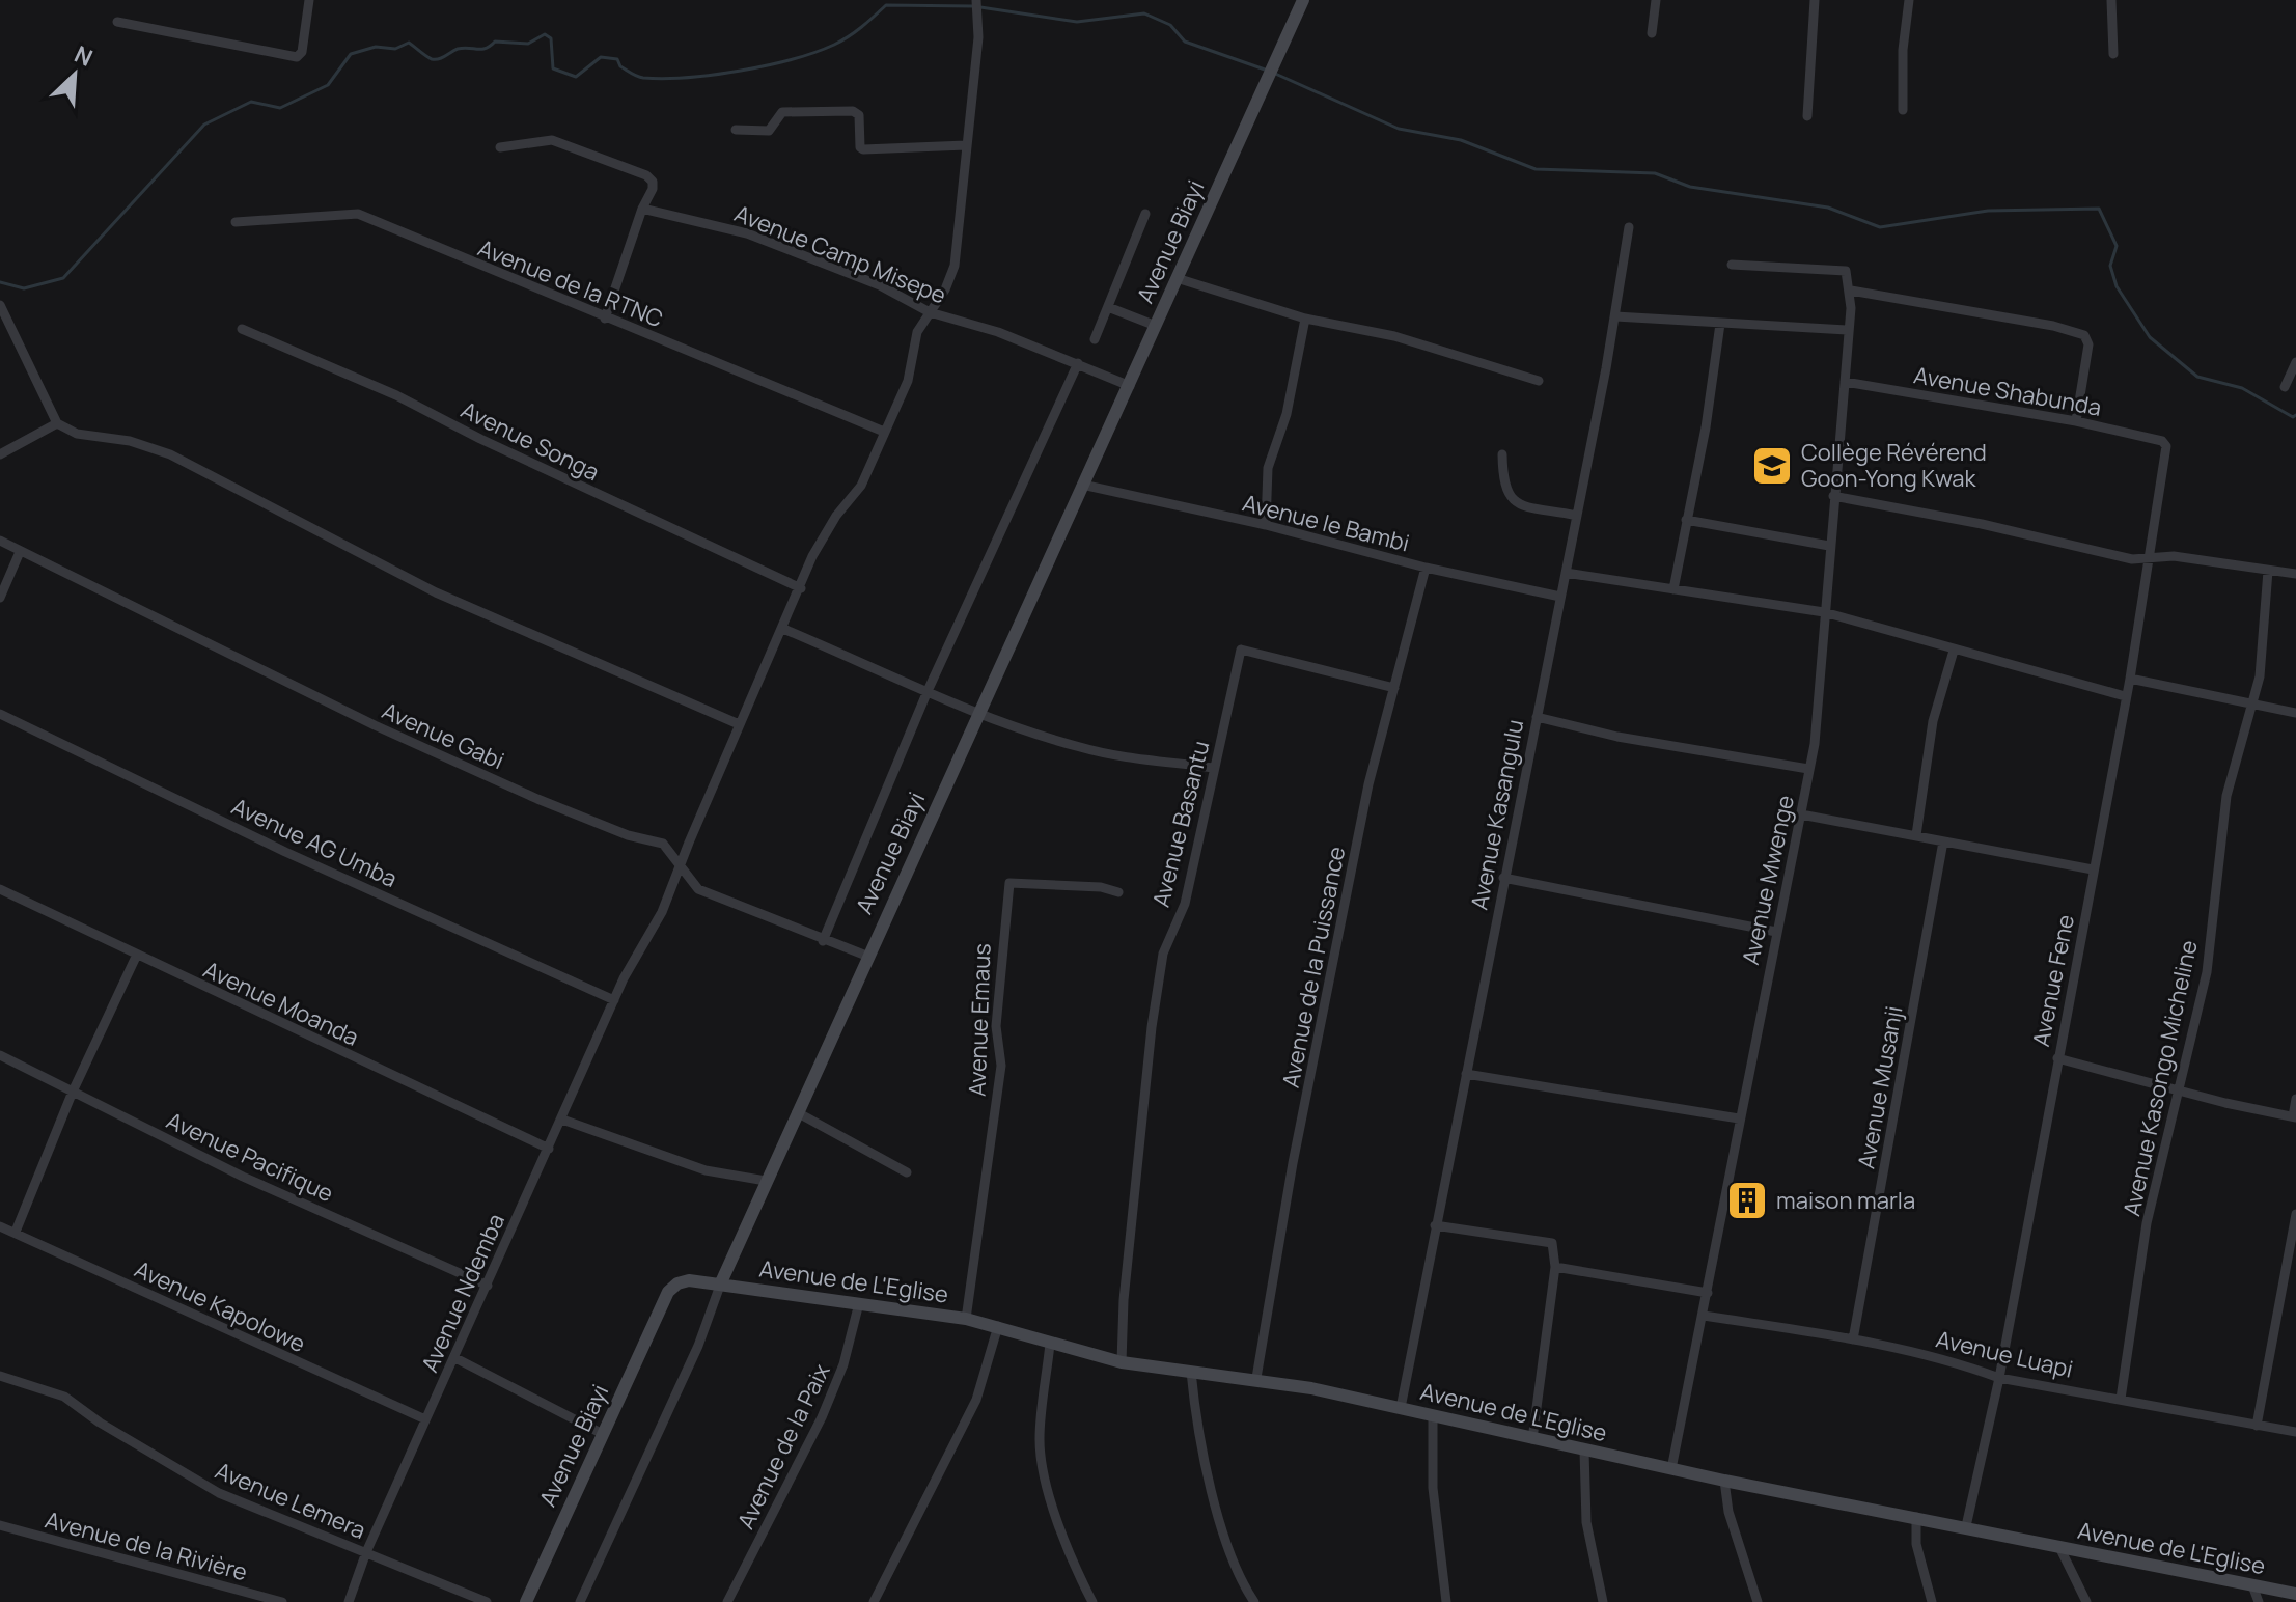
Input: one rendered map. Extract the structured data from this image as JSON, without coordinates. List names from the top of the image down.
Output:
{
  "streets": {
    "street": [
      "Avenue Biayi",
      "Avenue Camp Misepe",
      "Avenue de la RTNC",
      "Avenue Shabunda",
      "Avenue Songa",
      "Avenue le Bambi",
      "Avenue Gabi",
      "Avenue Kasangulu",
      "Avenue Basantu",
      "Avenue AG Umba",
      "Avenue Mwenge",
      "Avenue de la Puissance",
      "Avenue Fene",
      "Avenue Moanda",
      "Avenue Emaus",
      "Avenue Kasongo Micheline",
      "Avenue Musanji",
      "Avenue Pacifique",
      "Avenue de L'Eglise",
      "Avenue Ndemba",
      "Avenue Kapolowe",
      "Avenue Luapi",
      "Avenue de la Paix",
      "Avenue Lemera",
      "Avenue de la Rivière"
    ]
  },
  "crossings": [
    ["Avenue Biayi", "Avenue Camp Misepe"],
    ["Avenue Biayi", "Avenue le Bambi"],
    ["Avenue Biayi", "Avenue Gabi"],
    ["Avenue Biayi", "Avenue de L'Eglise"],
    ["Avenue Camp Misepe", "Avenue Ndemba"],
    ["Avenue de la RTNC", "Avenue Ndemba"],
    ["Avenue Shabunda", "Avenue Mwenge"],
    ["Avenue Shabunda", "Avenue Fene"],
    ["Avenue Songa", "Avenue Ndemba"],
    ["Avenue le Bambi", "Avenue Kasangulu"],
    ["Avenue le Bambi", "Avenue de la Puissance"],
    ["Avenue Gabi", "Avenue Ndemba"],
    ["Avenue Kasangulu", "Avenue de L'Eglise"],
    ["Avenue Basantu", "Avenue de la Puissance"],
    ["Avenue Basantu", "Avenue de L'Eglise"],
    ["Avenue AG Umba", "Avenue Ndemba"],
    ["Avenue Mwenge", "Avenue de L'Eglise"],
    ["Avenue Mwenge", "Avenue Luapi"],
    ["Avenue de la Puissance", "Avenue de L'Eglise"],
    ["Avenue Fene", "Avenue de L'Eglise"],
    ["Avenue Fene", "Avenue Luapi"],
    ["Avenue Moanda", "Avenue Ndemba"],
    ["Avenue Emaus", "Avenue de L'Eglise"],
    ["Avenue Kasongo Micheline", "Avenue Luapi"],
    ["Avenue Musanji", "Avenue Luapi"],
    ["Avenue Pacifique", "Avenue Ndemba"],
    ["Avenue de L'Eglise", "Avenue de la Paix"],
    ["Avenue Ndemba", "Avenue Kapolowe"],
    ["Avenue Ndemba", "Avenue Lemera"]
  ],
  "places": {
    "school or university": ["Collège Révérend Goon-Yong Kwak"],
    "building": ["maison marla"]
  },
  "north": "top right"
}
